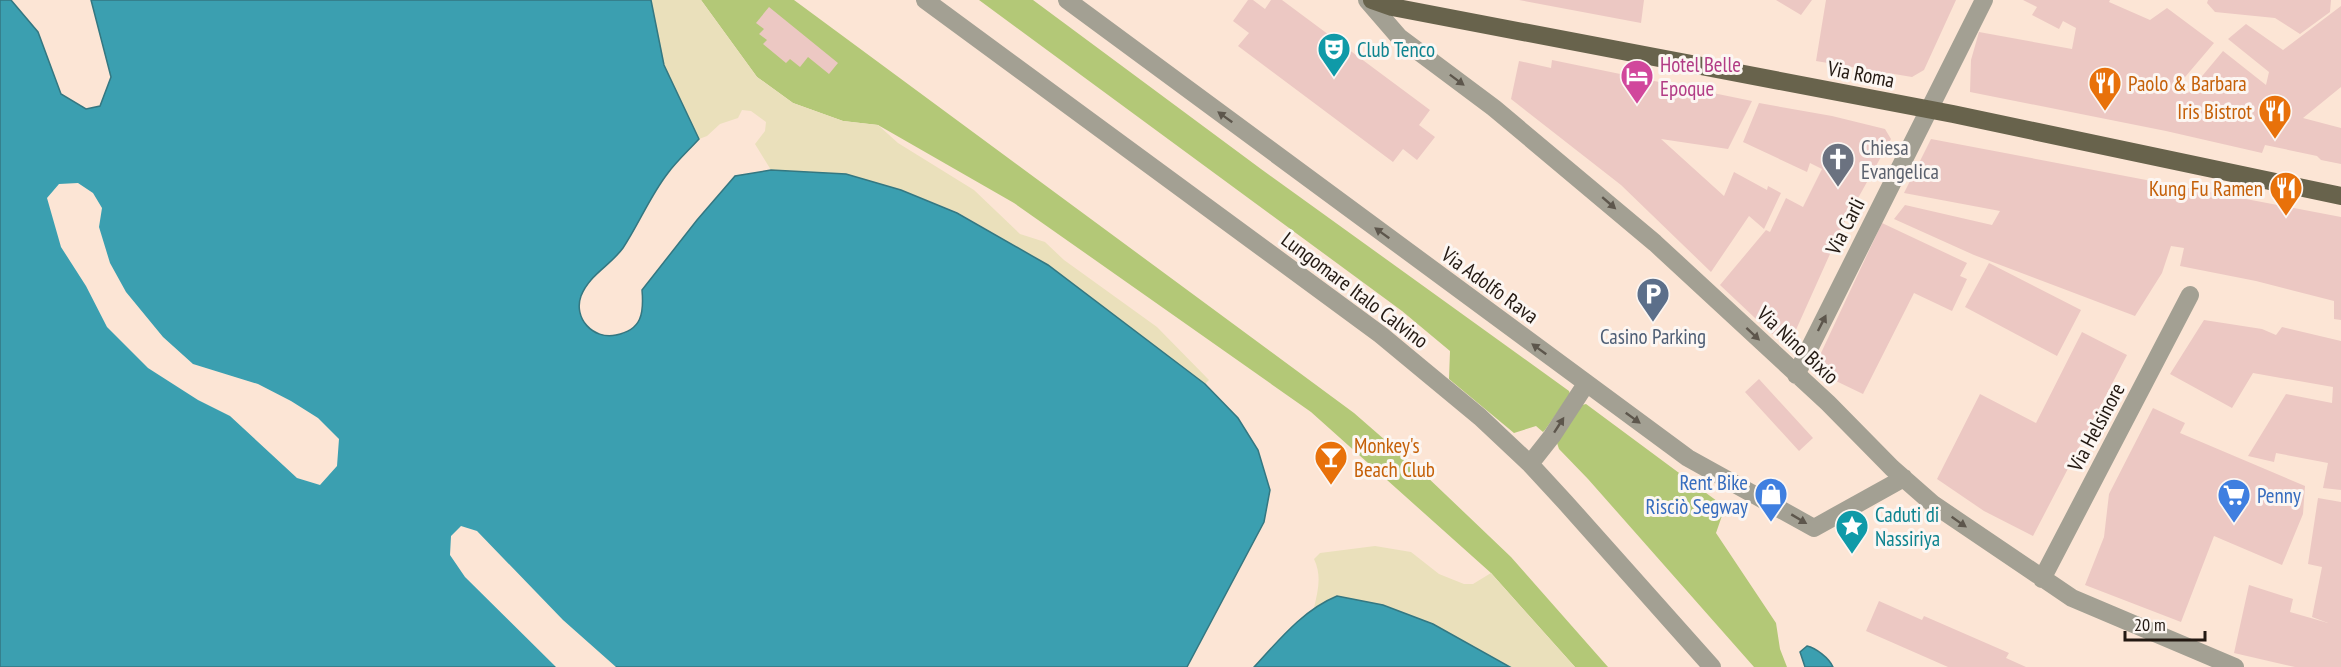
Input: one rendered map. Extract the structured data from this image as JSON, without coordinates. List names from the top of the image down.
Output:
{
  "streets": {
    "main road": ["Via Roma"],
    "street": [
      "Via Carli",
      "Via Adolfo Rava",
      "Lungomare Italo Calvino",
      "Via Nino Bixio",
      "Via Helsinore"
    ]
  },
  "crossings": [
    ["Via Roma", "Via Carli"],
    ["Via Carli", "Via Nino Bixio"],
    ["Via Adolfo Rava", "Via Nino Bixio"],
    ["Via Nino Bixio", "Via Helsinore"]
  ],
  "one_way": ["Via Carli", "Via Nino Bixio"],
  "places": {
    "theatre": ["Club Tenco"],
    "hotel": ["Hotel Belle Epoque"],
    "restaurant": ["Paolo & Barbara", "Iris Bistrot", "Kung Fu Ramen"],
    "church": ["Chiesa Evangelica"],
    "parking": ["Casino Parking"],
    "bar": ["Monkey's Beach Club"],
    "shop": ["Rent Bike Risciò Segway"],
    "supermarket": ["Penny"],
    "place": ["Caduti di Nassiriya"]
  },
  "scale_bar": "20 m"
}
